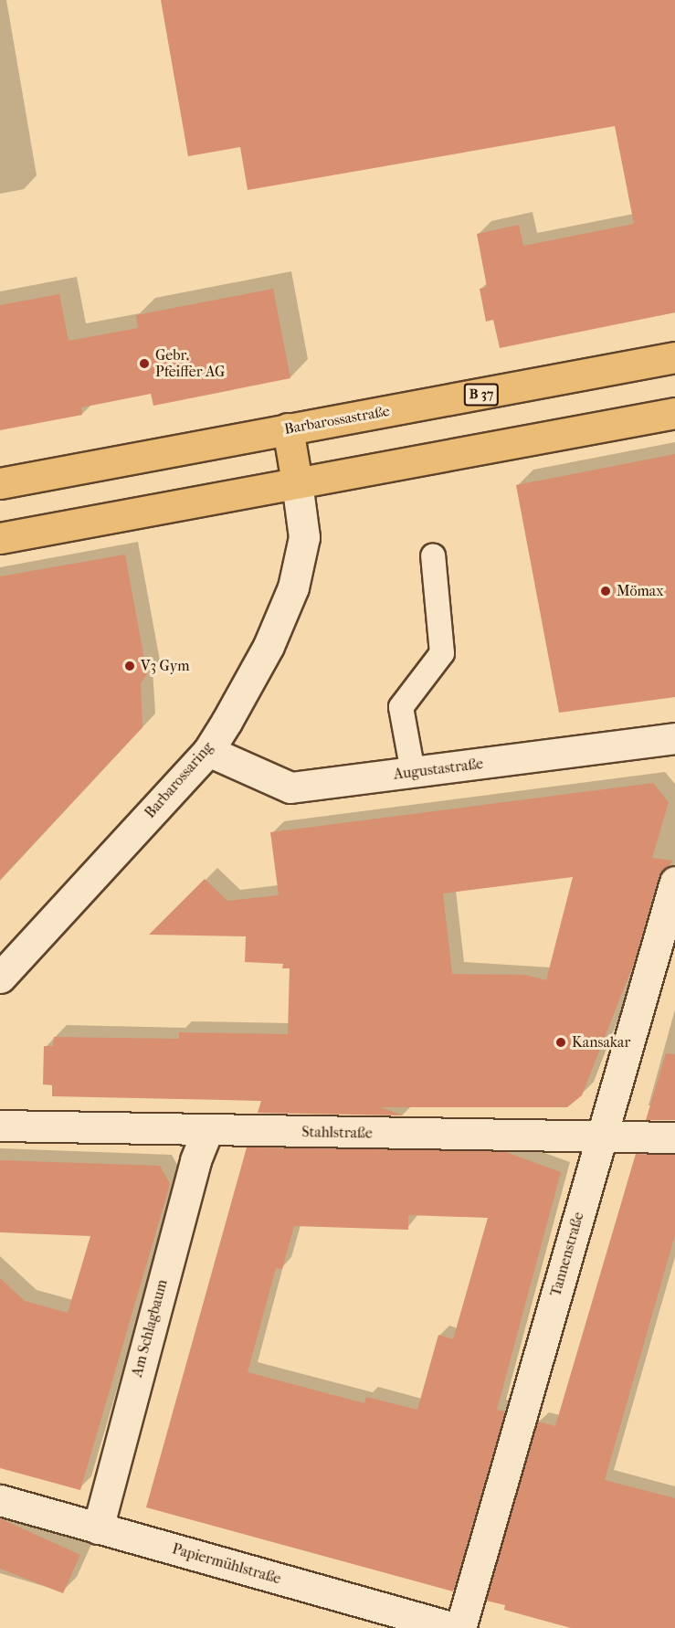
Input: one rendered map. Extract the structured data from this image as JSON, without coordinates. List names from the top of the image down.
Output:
{
  "streets": {
    "main road": ["B 37", "Barbarossastraße"],
    "street": [
      "Augustastraße",
      "Barbarossaring",
      "Stahlstraße",
      "Tannenstraße",
      "Am Schlagbaum",
      "Papiermühlstraße"
    ]
  },
  "crossings": [
    ["Augustastraße", "Barbarossaring"],
    ["Stahlstraße", "Tannenstraße"],
    ["Stahlstraße", "Am Schlagbaum"],
    ["Am Schlagbaum", "Papiermühlstraße"]
  ],
  "places": [
    "Gebr. Pfeiffer AG",
    "Mömax",
    "V3 Gym",
    "Kansakar"
  ]
}
